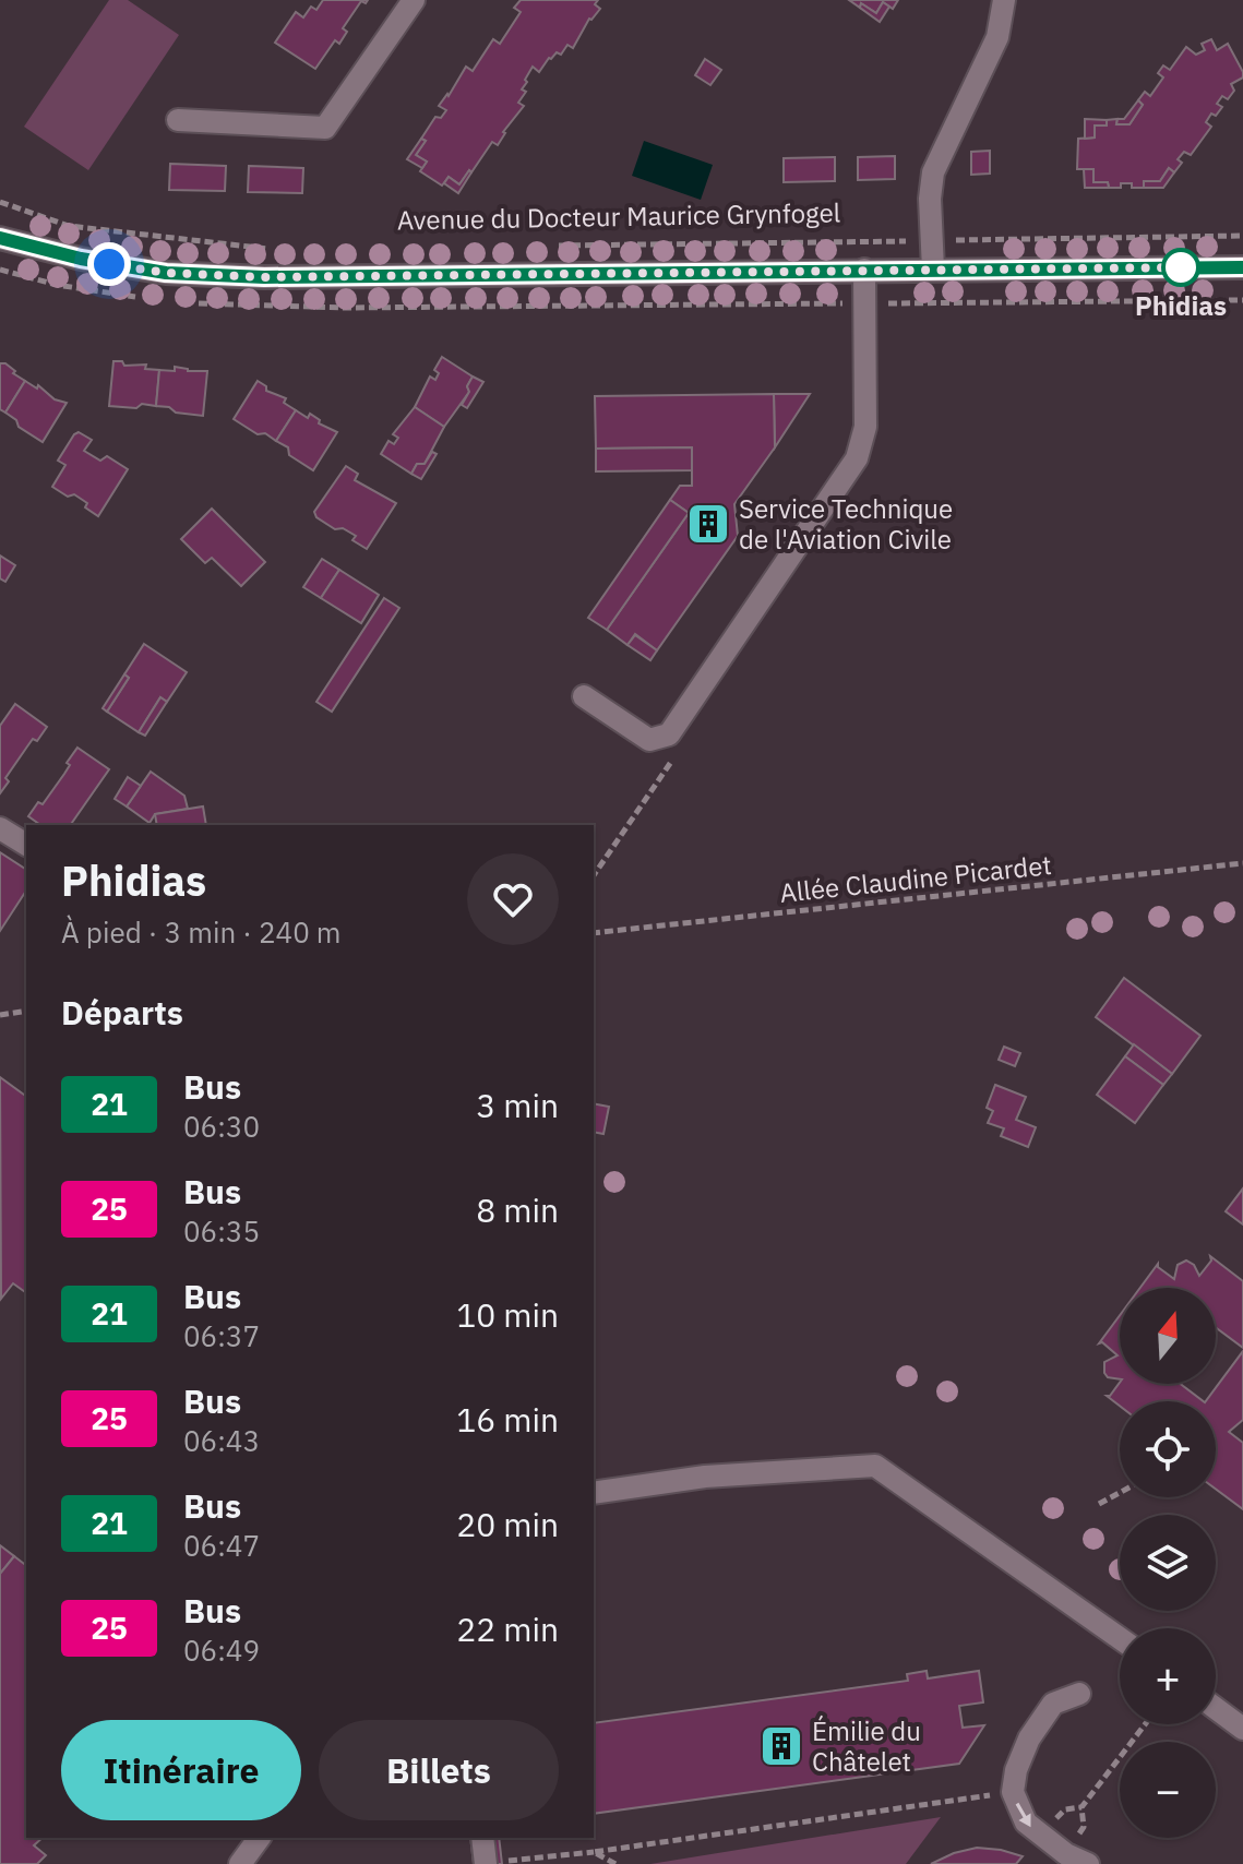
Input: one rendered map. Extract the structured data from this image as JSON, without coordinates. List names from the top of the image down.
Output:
{
  "streets": {
    "path": ["Avenue du Docteur Maurice Grynfogel", "Allée Claudine Picardet"]
  },
  "places": {
    "other": ["Phidias"],
    "building": ["Service Technique de l'Aviation Civile", "Émilie du Châtelet"]
  },
  "lines": ["bus line 21"],
  "north": "top",
  "page": {
    "heading": [
      ["Phidias", "À pied · 3 min · 240 m"],
      "Départs"
    ],
    "list": [
      {
        "mark": "21",
        "name": "Bus",
        "note": "06:30",
        "value": "3 min"
      },
      {
        "mark": "25",
        "name": "Bus",
        "note": "06:35",
        "value": "8 min"
      },
      {
        "mark": "21",
        "name": "Bus",
        "note": "06:37",
        "value": "10 min"
      },
      {
        "mark": "25",
        "name": "Bus",
        "note": "06:43",
        "value": "16 min"
      },
      {
        "mark": "21",
        "name": "Bus",
        "note": "06:47",
        "value": "20 min"
      },
      {
        "mark": "25",
        "name": "Bus",
        "note": "06:49",
        "value": "22 min"
      }
    ],
    "map_buttons": ["+", "−"],
    "buttons": ["Itinéraire", "Billets"]
  }
}
